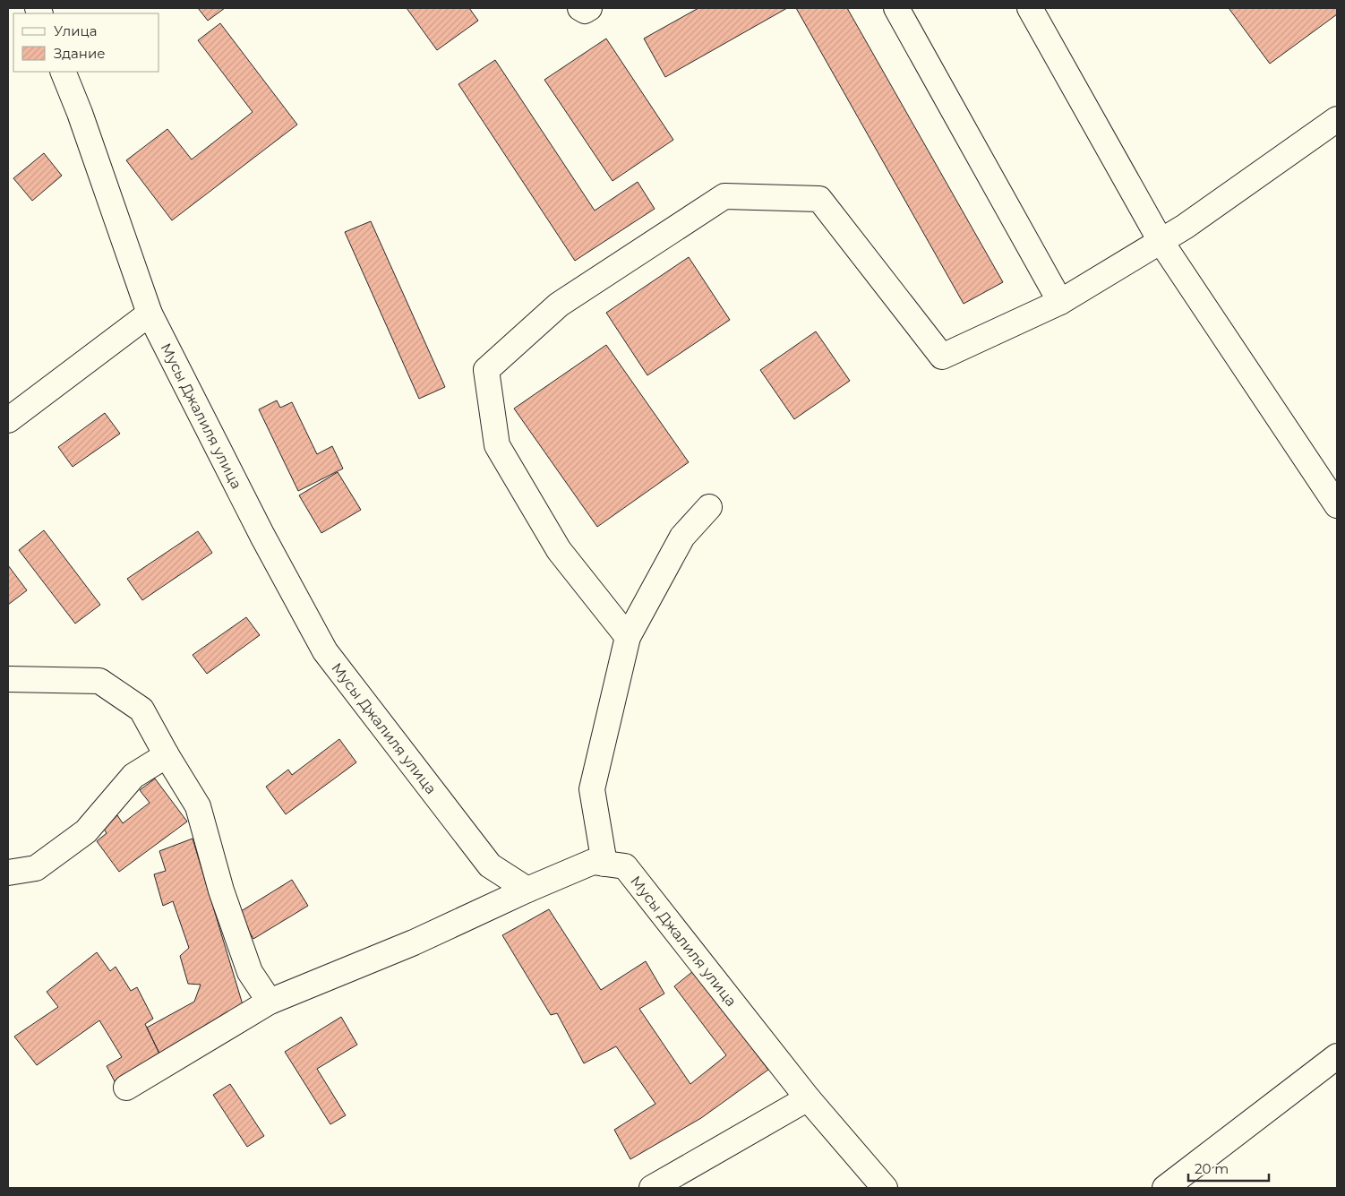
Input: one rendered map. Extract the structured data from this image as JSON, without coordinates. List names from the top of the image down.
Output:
{
  "streets": {
    "street": ["Мусы Джалиля улица"]
  },
  "legend": ["Улица", "Здание"],
  "scale_bar": "20 m"
}
